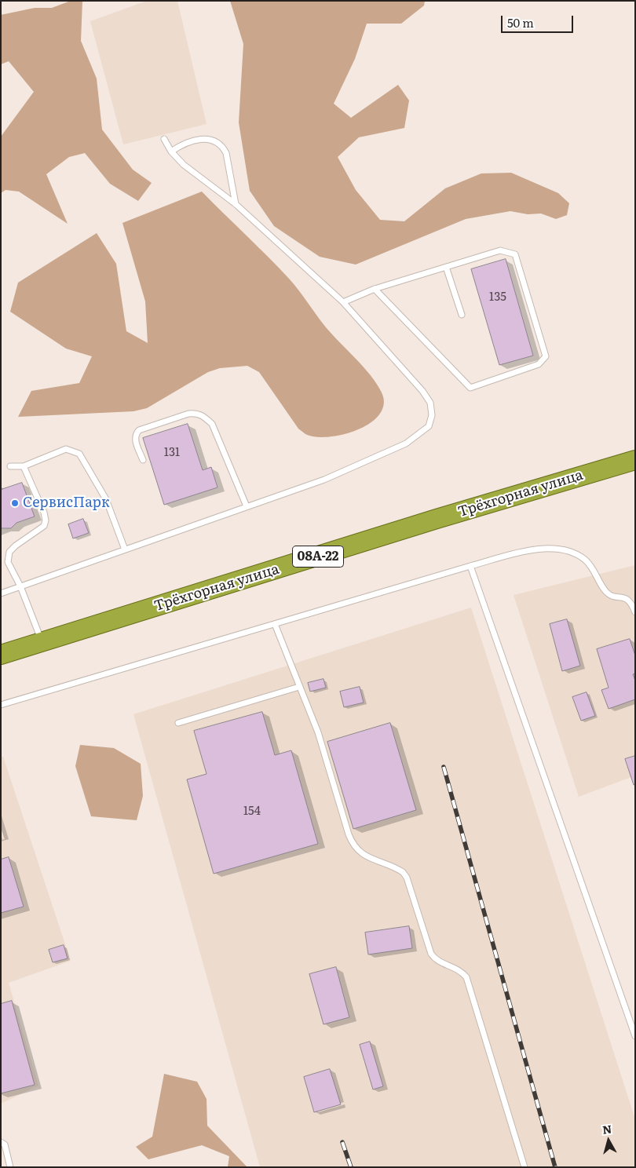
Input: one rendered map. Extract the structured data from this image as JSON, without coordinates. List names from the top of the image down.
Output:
{
  "streets": {
    "highway": ["Трёхгорная улица", "08А-22"]
  },
  "places": ["СервисПарк"],
  "house_numbers": ["135", "131", "154"],
  "scale_bar": "50 m",
  "north": "top"
}
